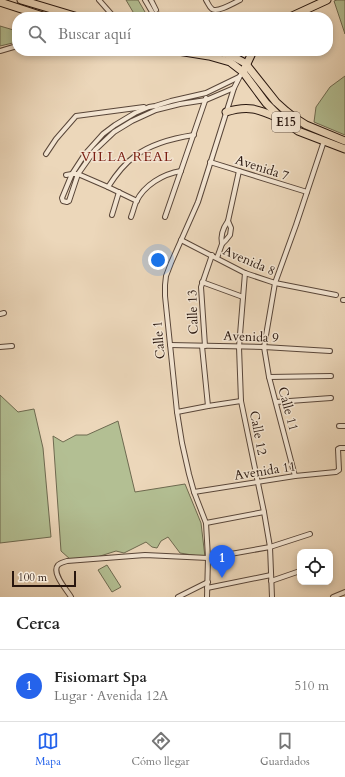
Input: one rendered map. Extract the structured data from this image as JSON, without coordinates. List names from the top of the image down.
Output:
{
  "streets": {
    "main road": ["E15"],
    "street": [
      "Avenida 7",
      "Avenida 8",
      "Calle 13",
      "Avenida 9",
      "Calle 1",
      "Calle 11",
      "Calle 12",
      "Avenida 11"
    ]
  },
  "crossings": [
    ["E15", "Calle 1"],
    ["E15", "Calle 11"],
    ["Avenida 7", "Calle 1"],
    ["Avenida 7", "Calle 11"],
    ["Avenida 8", "Calle 13"],
    ["Avenida 8", "Calle 1"],
    ["Avenida 8", "Calle 11"],
    ["Avenida 8", "Calle 12"],
    ["Calle 13", "Avenida 9"],
    ["Avenida 9", "Calle 1"],
    ["Avenida 9", "Calle 11"],
    ["Avenida 9", "Calle 12"],
    ["Calle 1", "Avenida 11"],
    ["Calle 11", "Avenida 11"],
    ["Calle 12", "Avenida 11"]
  ],
  "districts": ["VILLA REAL"],
  "scale_bar": "100 m",
  "page": {
    "search": "Buscar aquí",
    "pins": "1",
    "scale": "100 m",
    "heading": "Cerca",
    "list": [
      {
        "mark": "1",
        "name": "Fisiomart Spa",
        "note": "Lugar · Avenida 12A",
        "value": "510 m"
      }
    ],
    "nav": ["Mapa", "Cómo llegar", "Guardados"]
  }
}
